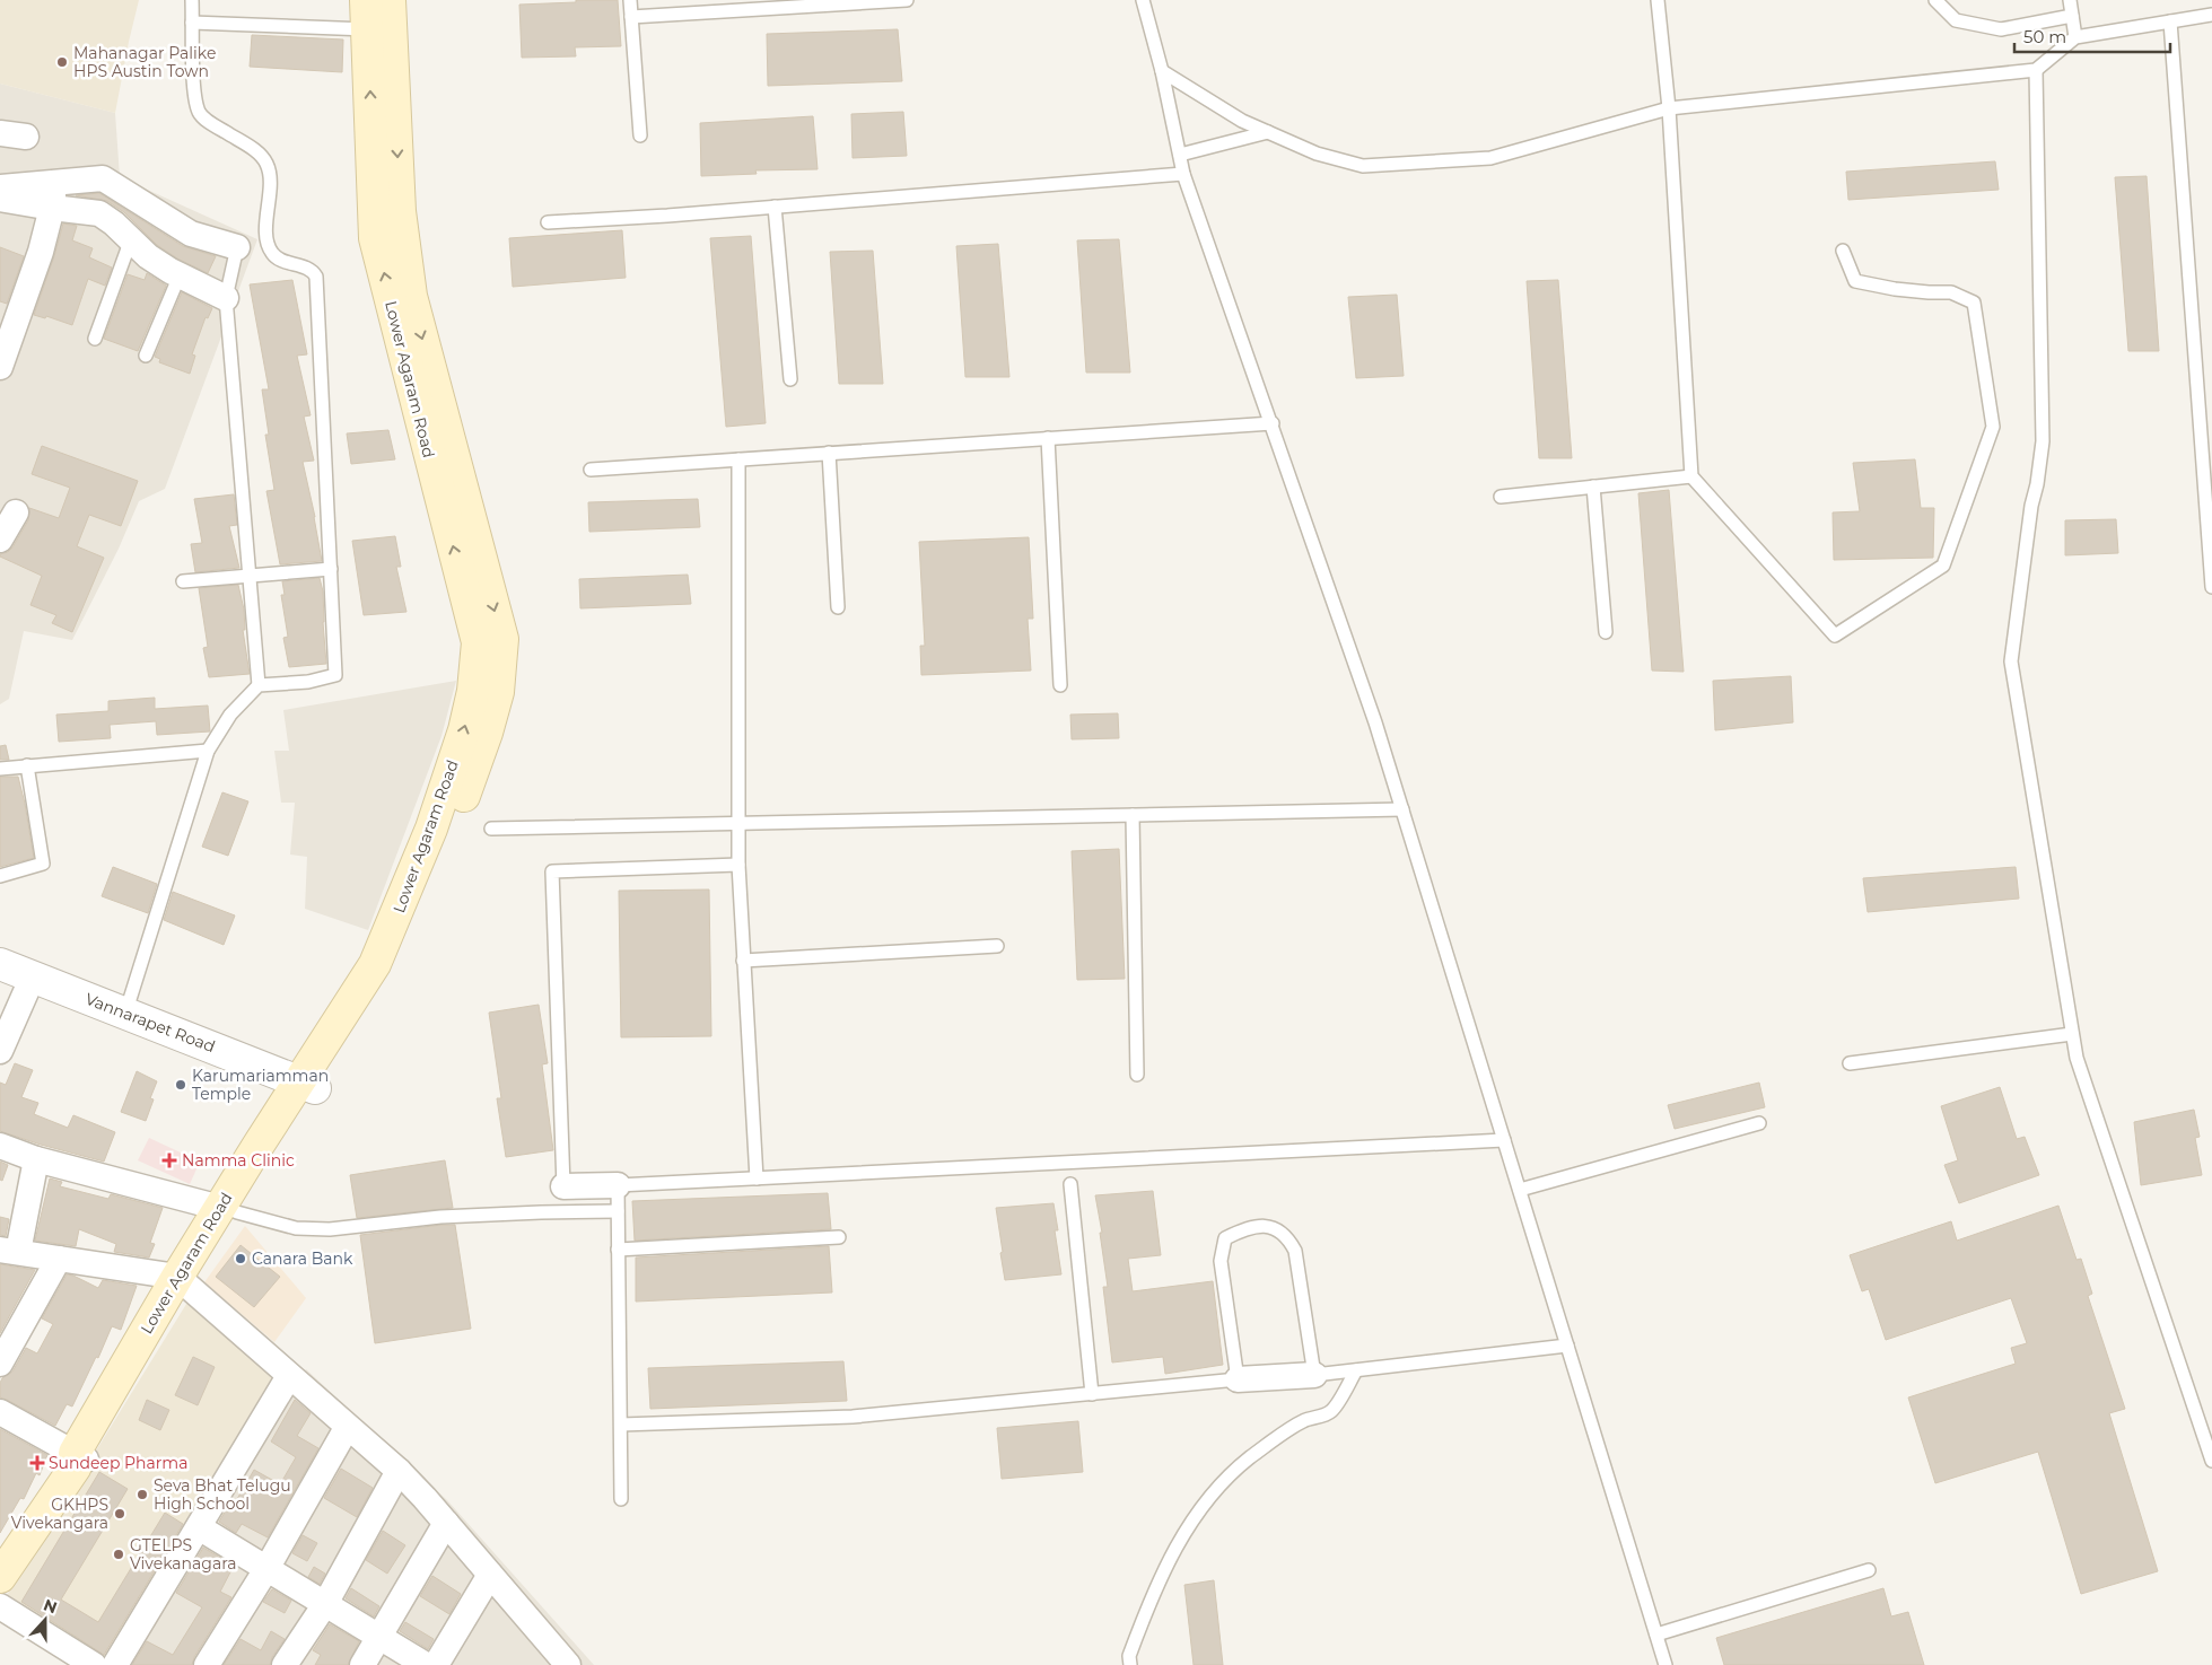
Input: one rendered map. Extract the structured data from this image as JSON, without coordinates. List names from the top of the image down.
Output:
{
  "streets": {
    "main road": ["Lower Agaram Road"],
    "street": ["Vannarapet Road"]
  },
  "crossings": [
    ["Lower Agaram Road", "Vannarapet Road"]
  ],
  "places": {
    "other": [
      "Mahanagar Palike HPS Austin Town",
      "Karumariamman Temple",
      "Canara Bank",
      "Seva Bhat Telugu High School",
      "GKHPS Vivekangara",
      "GTELPS Vivekanagara"
    ],
    "health": ["Namma Clinic", "Sundeep Pharma"]
  },
  "scale_bar": "50 m",
  "north": "top"
}
